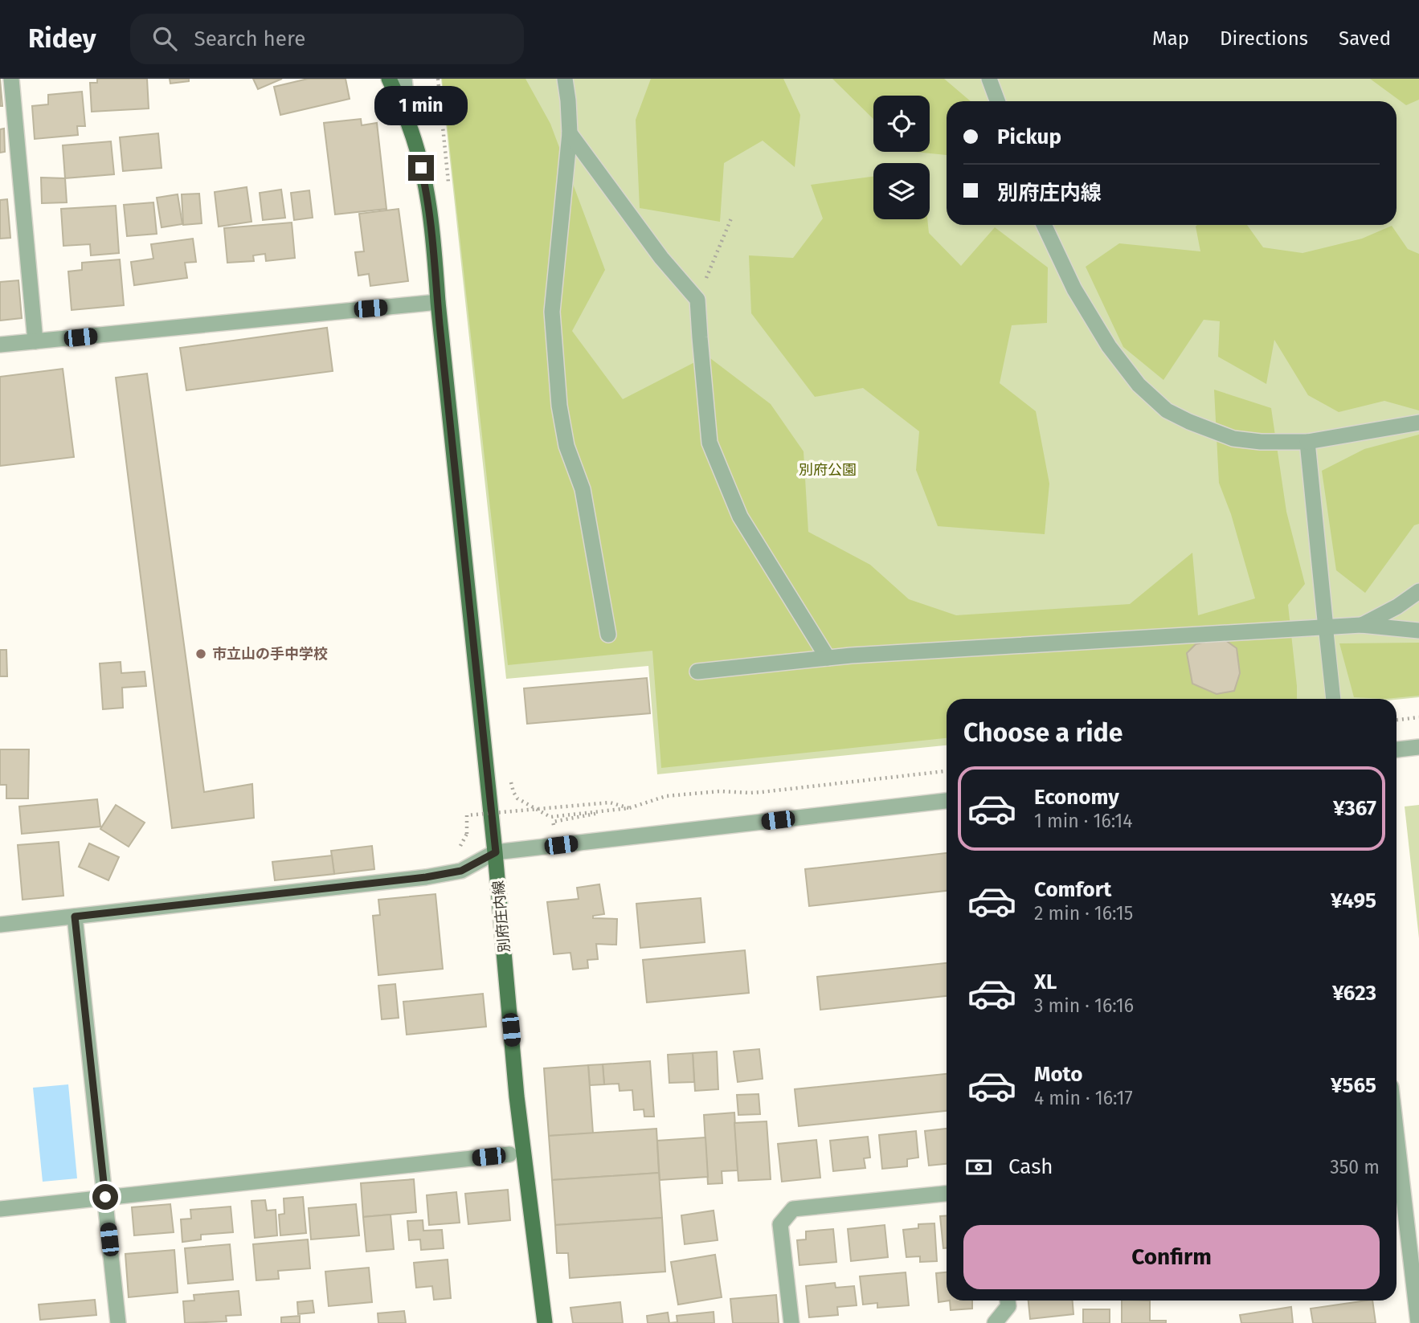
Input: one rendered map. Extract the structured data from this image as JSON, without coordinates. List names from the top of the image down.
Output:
{
  "streets": {
    "main road": ["別府庄内線"]
  },
  "parks": ["別府公園"],
  "places": ["市立山の手中学校"],
  "page": {
    "header": "Ridey",
    "search": "Search here",
    "nav": ["Map", "Directions", "Saved"],
    "bubble": "1 min",
    "banner": ["Pickup", "別府庄内線"],
    "heading": "Choose a ride",
    "list": [
      {
        "name": "Economy",
        "note": "1 min · 16:14",
        "value": "¥367"
      },
      {
        "name": "Comfort",
        "note": "2 min · 16:15",
        "value": "¥495"
      },
      {
        "name": "XL",
        "note": "3 min · 16:16",
        "value": "¥623"
      },
      {
        "name": "Moto",
        "note": "4 min · 16:17",
        "value": "¥565"
      }
    ],
    "pay": ["Cash", "350 m"],
    "buttons": "Confirm"
  }
}
